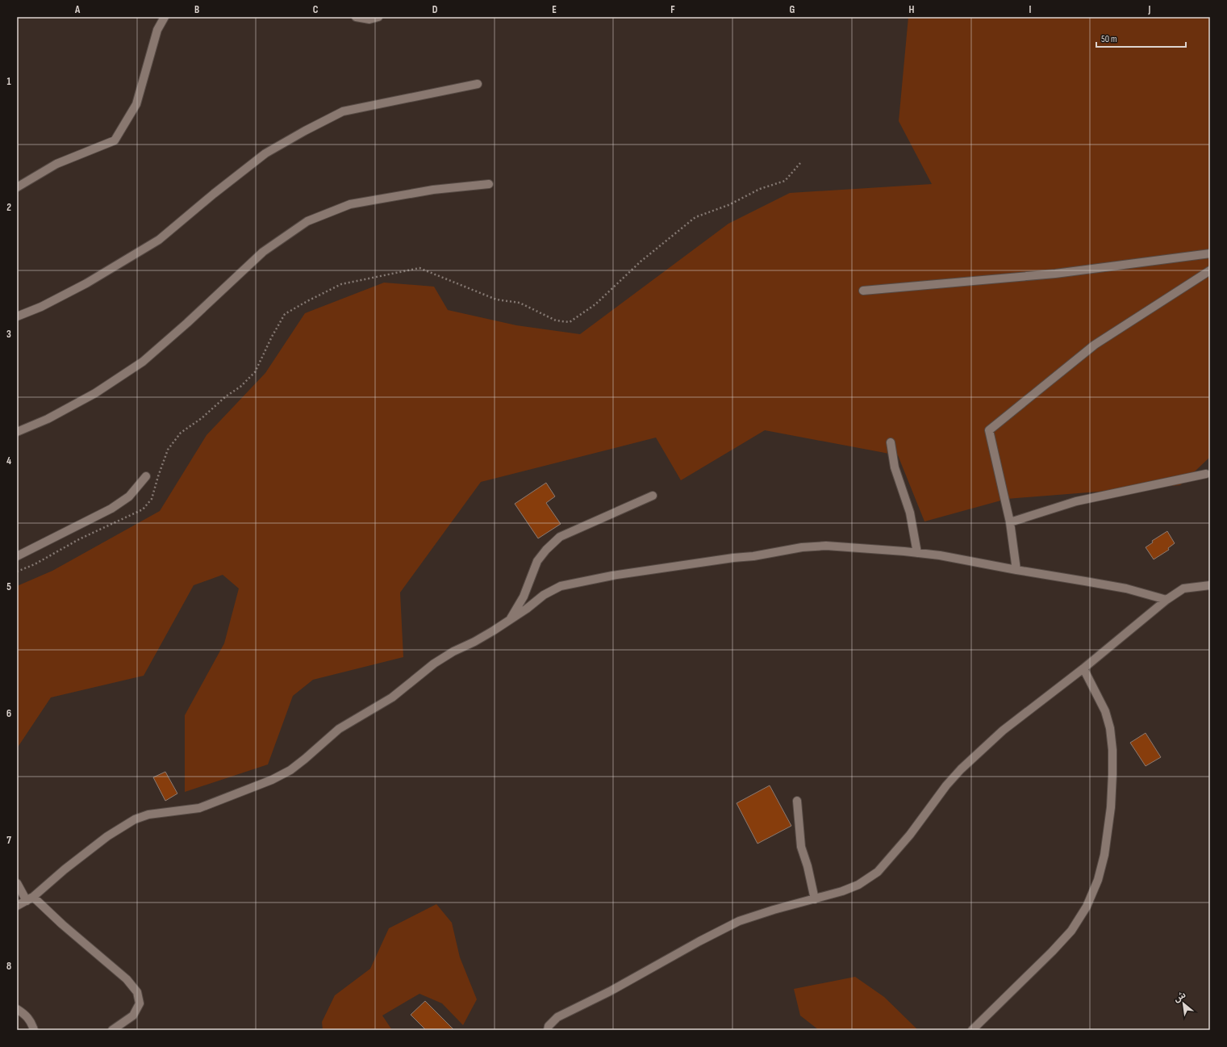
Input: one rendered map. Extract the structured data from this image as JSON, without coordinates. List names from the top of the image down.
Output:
{
  "scale_bar": "50 m",
  "north": "top left",
  "grid": {
    "columns": [
      "A",
      "B",
      "C",
      "D",
      "E",
      "F",
      "G",
      "H",
      "I",
      "J"
    ],
    "rows": [
      "1",
      "2",
      "3",
      "4",
      "5",
      "6",
      "7",
      "8"
    ]
  }
}
